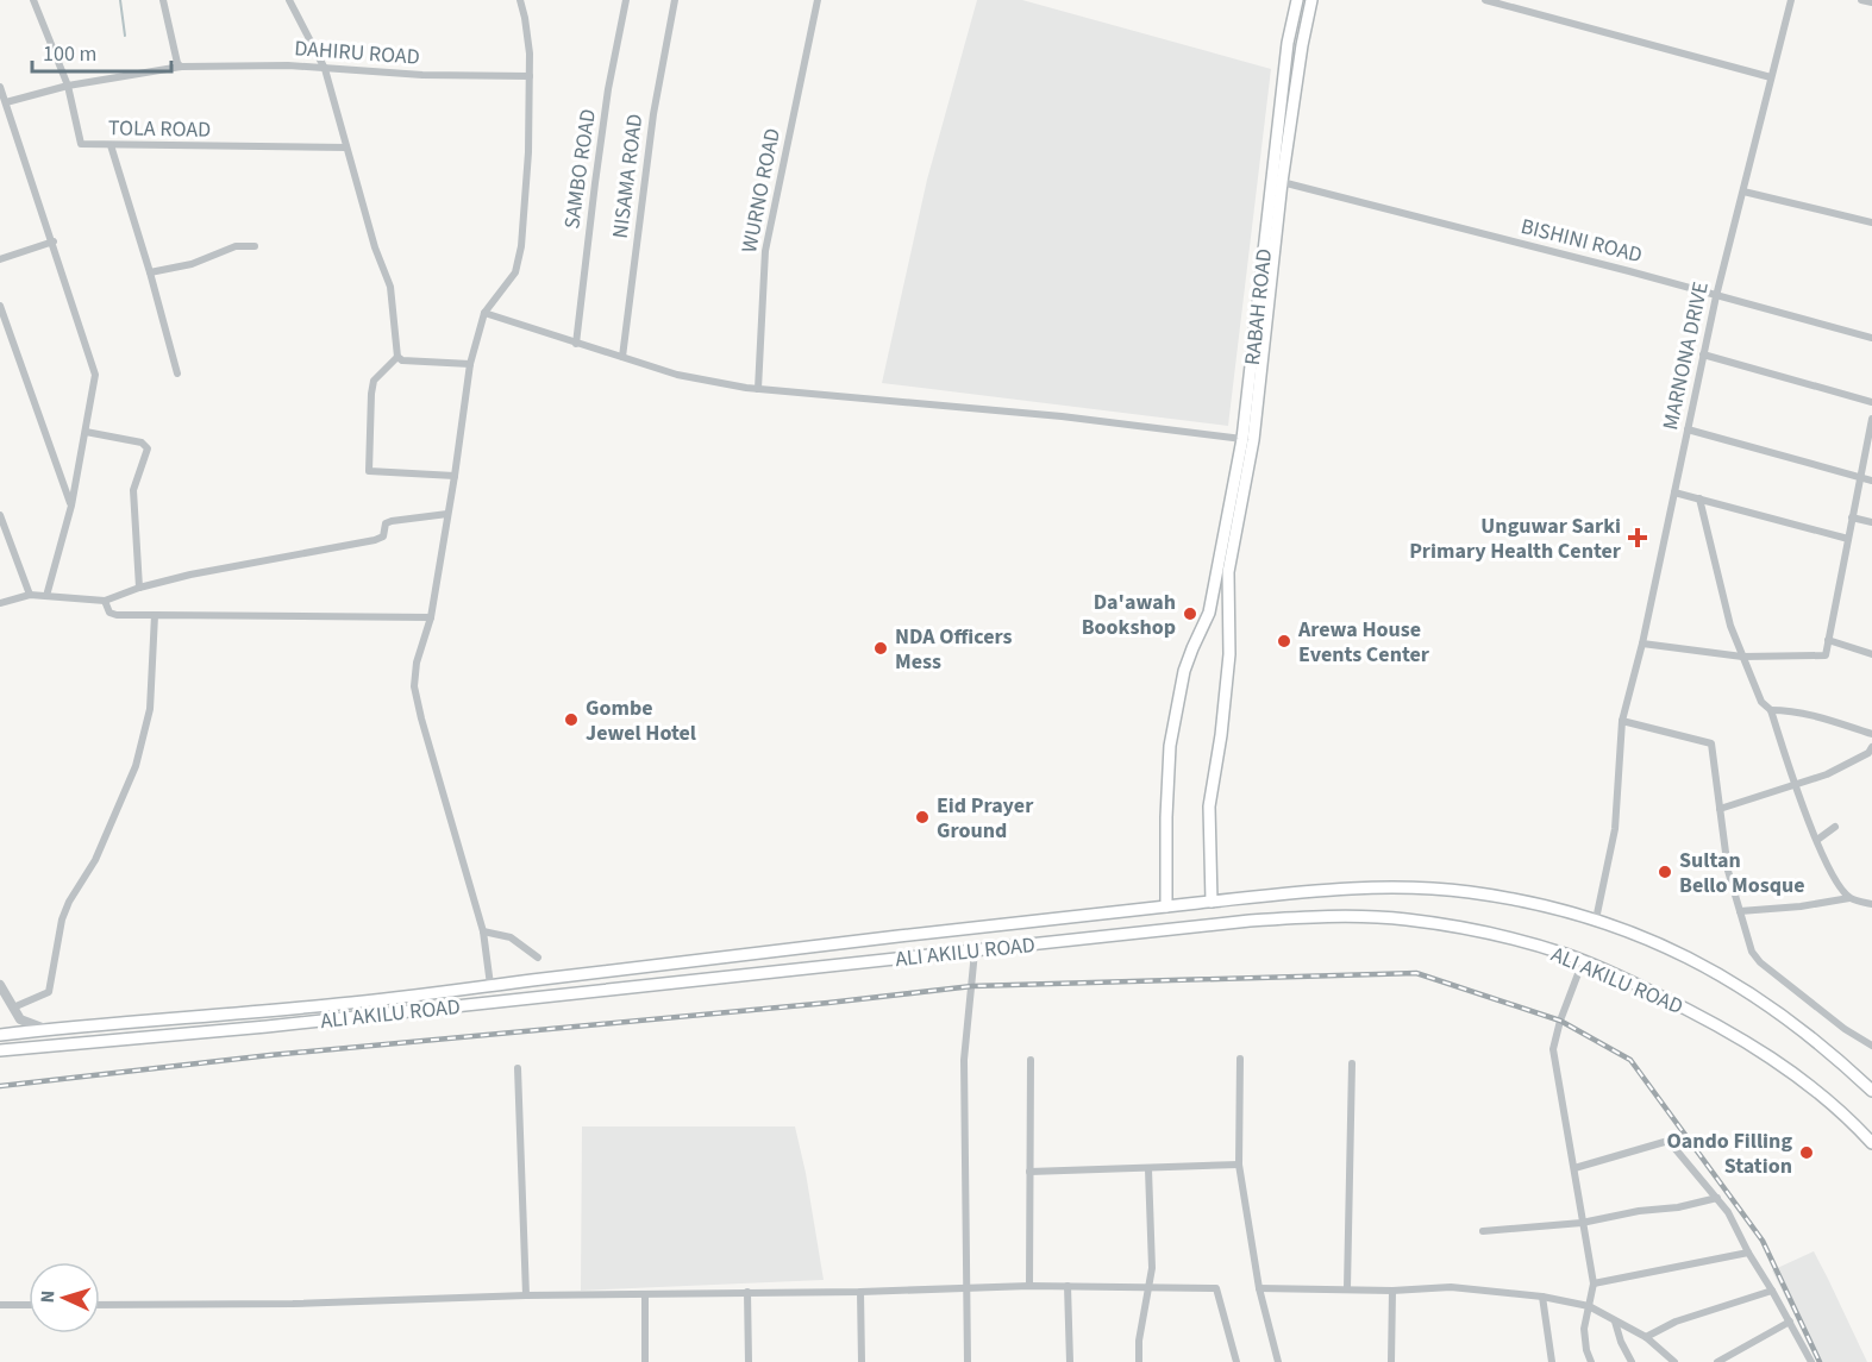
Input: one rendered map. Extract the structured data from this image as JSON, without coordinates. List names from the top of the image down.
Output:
{
  "streets": {
    "main road": ["RABAH ROAD", "ALI AKILU ROAD"],
    "street": [
      "DAHIRU ROAD",
      "TOLA ROAD",
      "SAMBO ROAD",
      "NISAMA ROAD",
      "WURNO ROAD",
      "BISHINI ROAD",
      "MARNONA DRIVE"
    ]
  },
  "crossings": [
    ["DAHIRU ROAD", "TOLA ROAD"],
    ["BISHINI ROAD", "RABAH ROAD"],
    ["BISHINI ROAD", "MARNONA DRIVE"],
    ["RABAH ROAD", "ALI AKILU ROAD"],
    ["MARNONA DRIVE", "ALI AKILU ROAD"]
  ],
  "places": {
    "health": ["Unguwar Sarki Primary Health Center"],
    "other": [
      "Da'awah Bookshop",
      "Arewa House Events Center",
      "NDA Officers Mess",
      "Gombe Jewel Hotel",
      "Eid Prayer Ground",
      "Sultan Bello Mosque",
      "Oando Filling Station"
    ]
  },
  "scale_bar": "100 m",
  "north": "left"
}
